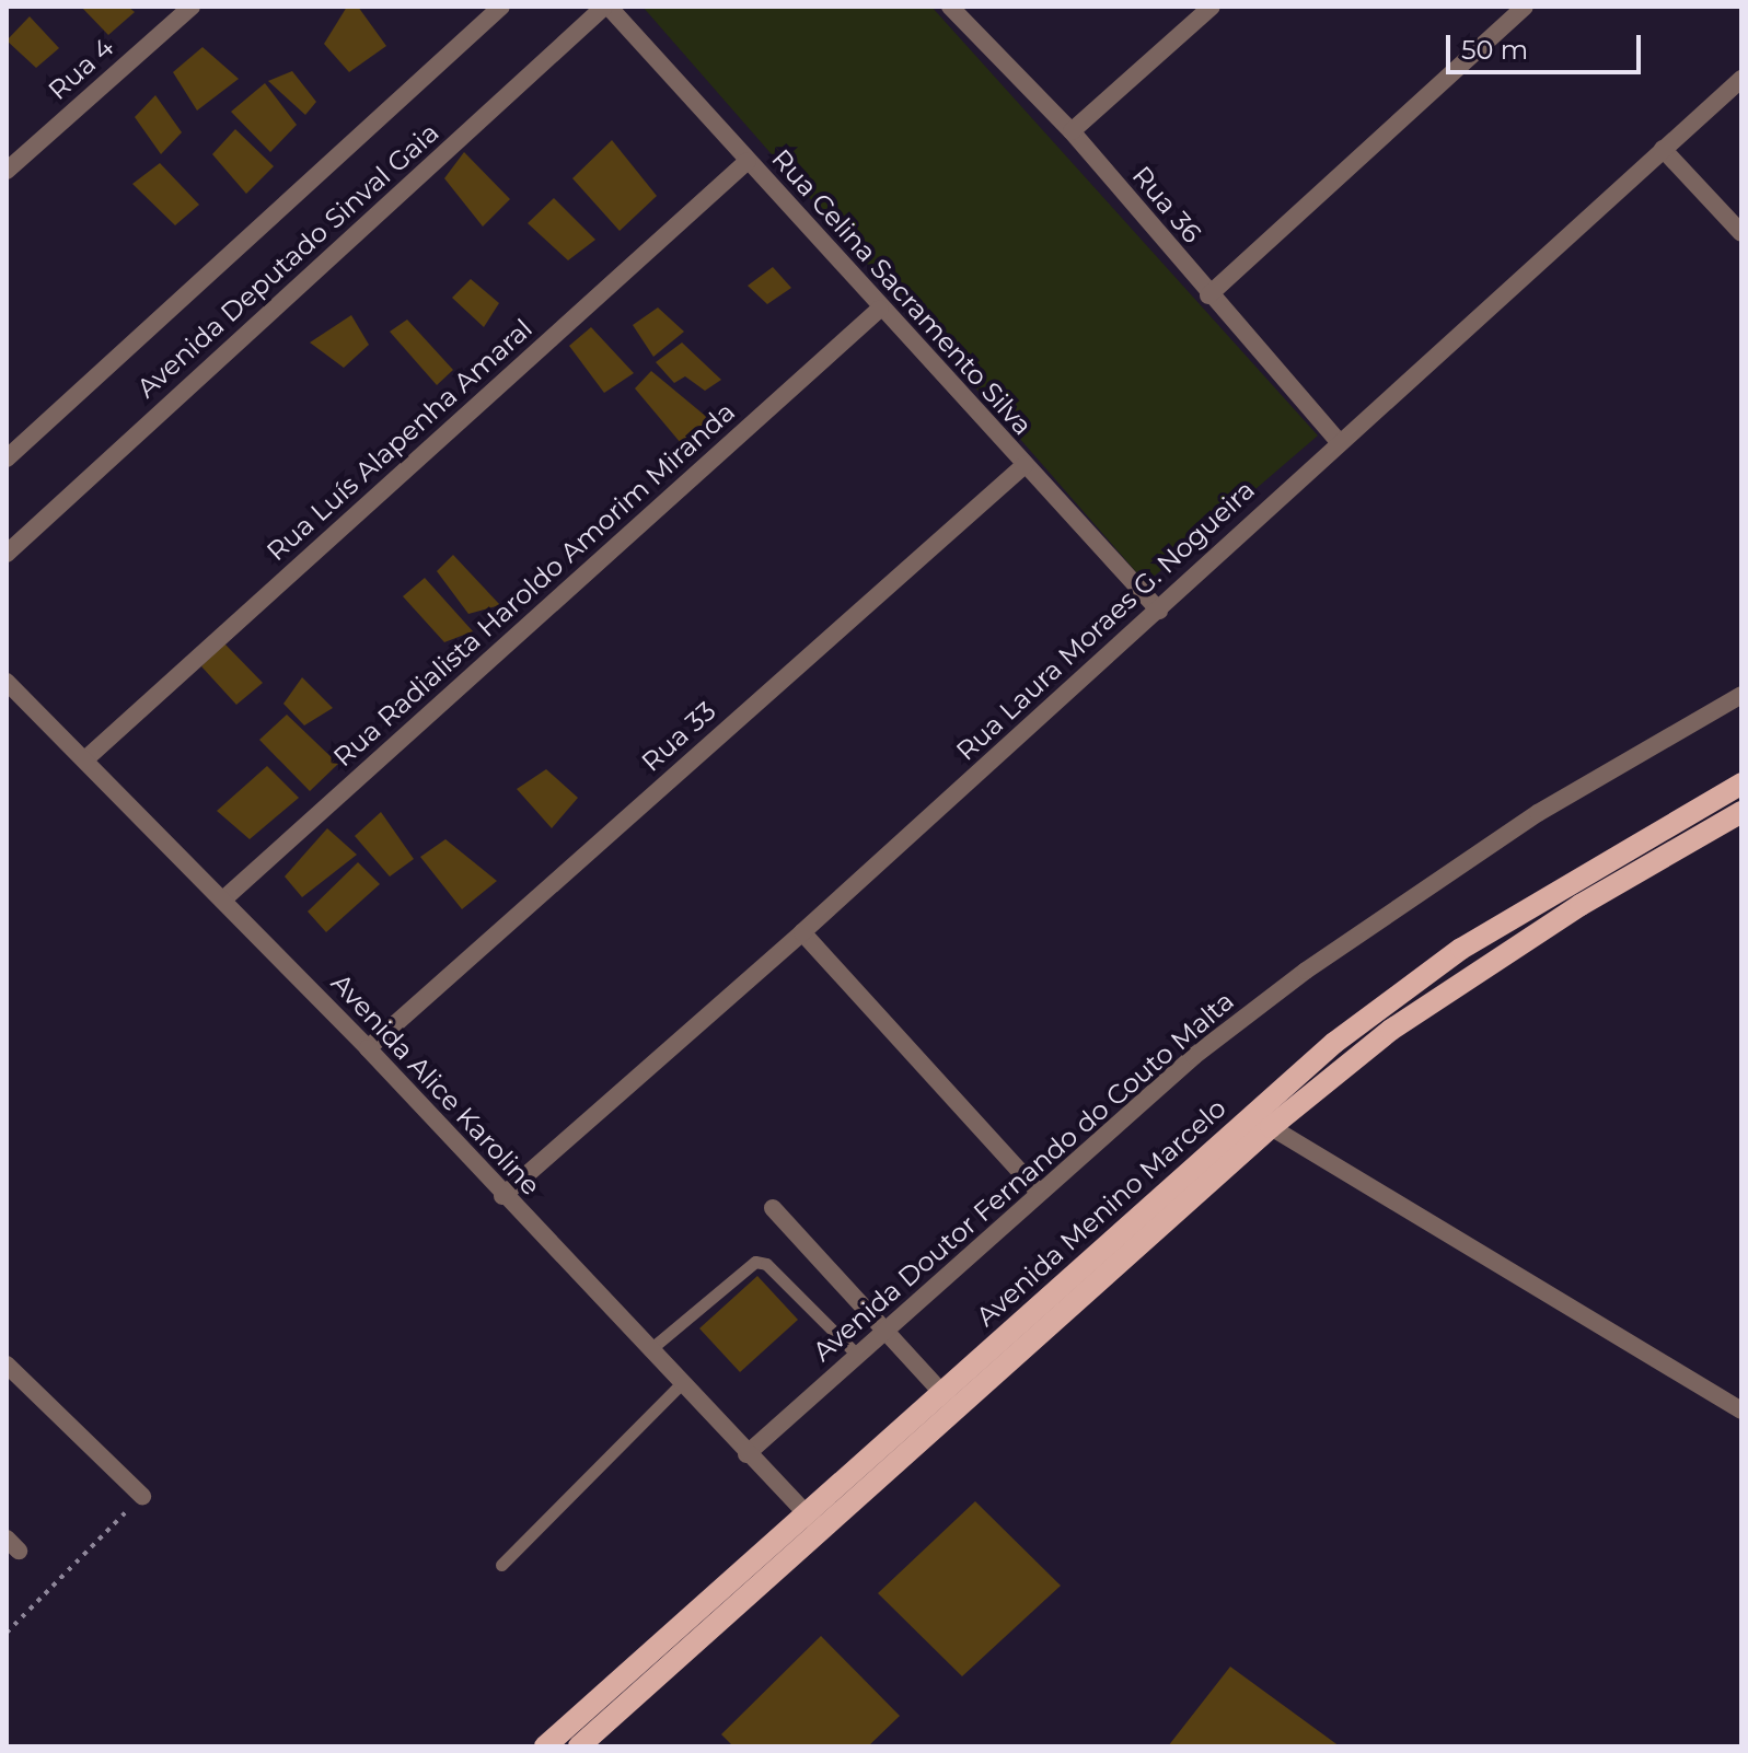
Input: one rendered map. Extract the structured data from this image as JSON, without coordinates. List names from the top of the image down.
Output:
{
  "streets": {
    "main road": ["Avenida Menino Marcelo"],
    "street": [
      "Rua 4",
      "Rua 36",
      "Avenida Deputado Sinval Gaia",
      "Rua Celina Sacramento Silva",
      "Rua Luís Alapenha Amaral",
      "Rua Radialista Haroldo Amorim Miranda",
      "Rua Laura Moraes G. Nogueira",
      "Rua 33",
      "Avenida Alice Karoline",
      "Avenida Doutor Fernando do Couto Malta"
    ]
  },
  "crossings": [
    ["Rua 36", "Rua Laura Moraes G. Nogueira"],
    ["Avenida Deputado Sinval Gaia", "Rua Celina Sacramento Silva"],
    ["Rua Celina Sacramento Silva", "Rua Luís Alapenha Amaral"],
    ["Rua Celina Sacramento Silva", "Rua Radialista Haroldo Amorim Miranda"],
    ["Rua Celina Sacramento Silva", "Rua Laura Moraes G. Nogueira"],
    ["Rua Celina Sacramento Silva", "Rua 33"],
    ["Rua Luís Alapenha Amaral", "Avenida Alice Karoline"],
    ["Rua Radialista Haroldo Amorim Miranda", "Avenida Alice Karoline"],
    ["Rua Laura Moraes G. Nogueira", "Avenida Alice Karoline"],
    ["Rua 33", "Avenida Alice Karoline"],
    ["Avenida Alice Karoline", "Avenida Doutor Fernando do Couto Malta"],
    ["Avenida Alice Karoline", "Avenida Menino Marcelo"]
  ],
  "scale_bar": "50 m"
}
